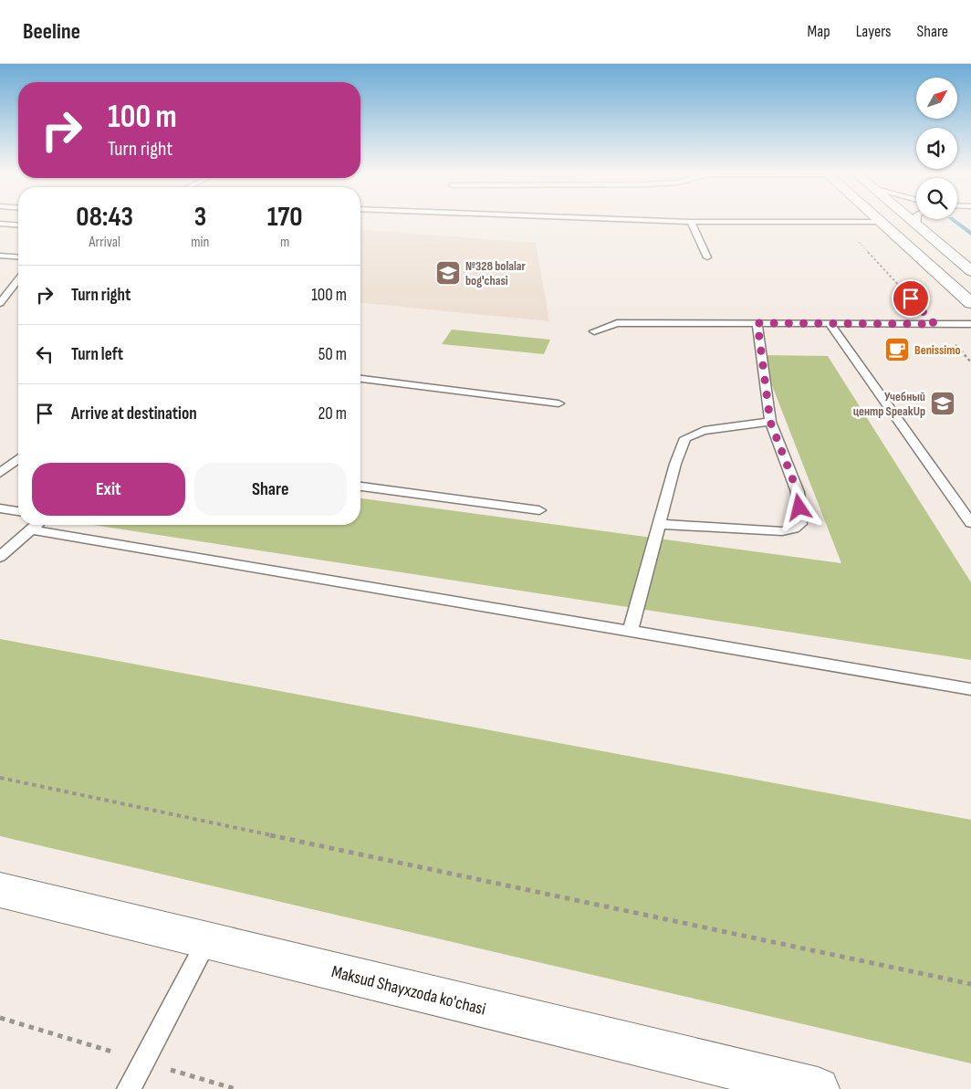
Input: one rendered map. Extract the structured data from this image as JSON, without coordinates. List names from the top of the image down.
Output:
{
  "streets": {
    "main road": ["Maksud Shayxzoda ko'chasi"]
  },
  "places": {
    "school or university": ["№328 bolalar bog'chasi", "Учебный центр SpeakUp"],
    "cafe": ["Benissimo"]
  },
  "north": "top right",
  "page": {
    "header": "Beeline",
    "nav": ["Map", "Layers", "Share"],
    "turn": ["100 m", "Turn right"],
    "eta": [
      "08:43",
      "Arrival",
      "3",
      "min",
      "170",
      "m"
    ],
    "list": [
      {
        "name": "Turn right",
        "value": "100 m"
      },
      {
        "name": "Turn left",
        "value": "50 m"
      },
      {
        "name": "Arrive at destination",
        "value": "20 m"
      }
    ],
    "buttons": ["Exit", "Share"]
  }
}
